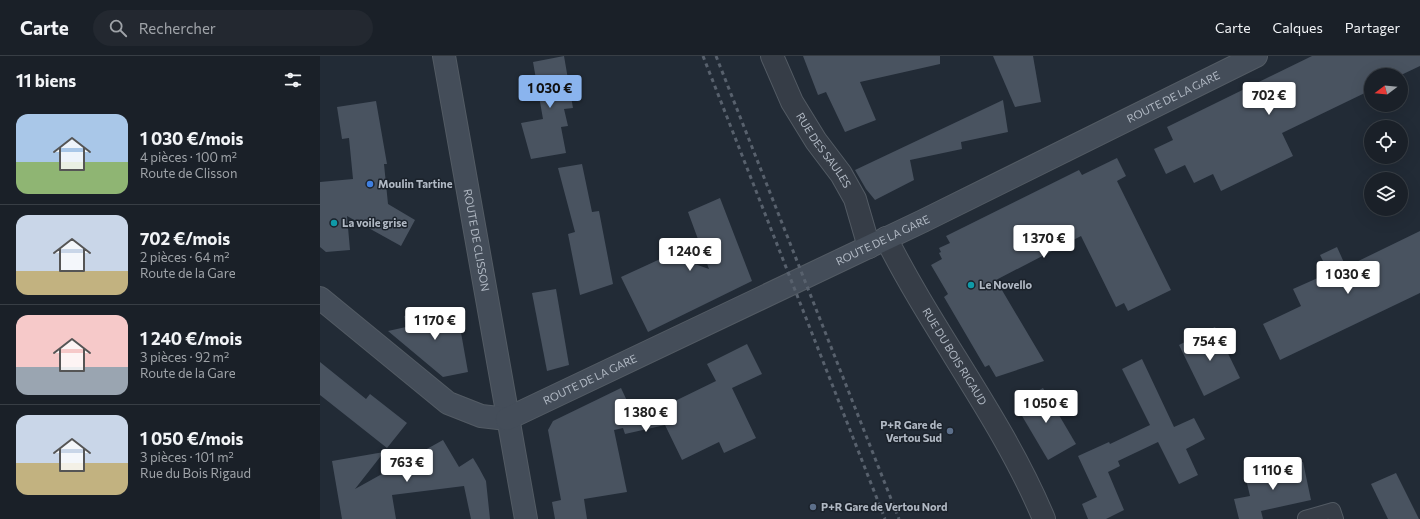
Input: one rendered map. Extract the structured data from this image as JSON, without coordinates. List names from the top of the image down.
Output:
{
  "streets": {
    "main road": ["ROUTE DE LA GARE", "ROUTE DE CLISSON"],
    "street": ["RUE DES SAULES", "RUE DU BOIS RIGAUD"]
  },
  "crossings": [
    ["ROUTE DE LA GARE", "RUE DES SAULES"],
    ["ROUTE DE LA GARE", "ROUTE DE CLISSON"],
    ["ROUTE DE LA GARE", "RUE DU BOIS RIGAUD"],
    ["RUE DES SAULES", "RUE DU BOIS RIGAUD"]
  ],
  "places": [
    "Moulin Tartine",
    "La voile grise",
    "Le Novello",
    "P+R Gare de Vertou Sud",
    "P+R Gare de Vertou Nord"
  ],
  "north": "left",
  "page": {
    "header": "Carte",
    "search": "Rechercher",
    "nav": ["Carte", "Calques", "Partager"],
    "heading": "11 biens",
    "price": [
      "1 030 €",
      "702 €",
      "1 370 €",
      "1 240 €",
      "1 030 €",
      "1 170 €",
      "754 €",
      "1 050 €",
      "1 380 €",
      "763 €",
      "1 110 €"
    ],
    "list": [
      {
        "name": "1 030 €/mois",
        "note": "4 pièces · 100 m² · Route de Clisson"
      },
      {
        "name": "702 €/mois",
        "note": "2 pièces · 64 m² · Route de la Gare"
      },
      {
        "name": "1 240 €/mois",
        "note": "3 pièces · 92 m² · Route de la Gare"
      },
      {
        "name": "1 050 €/mois",
        "note": "3 pièces · 101 m² · Rue du Bois Rigaud"
      }
    ]
  }
}
